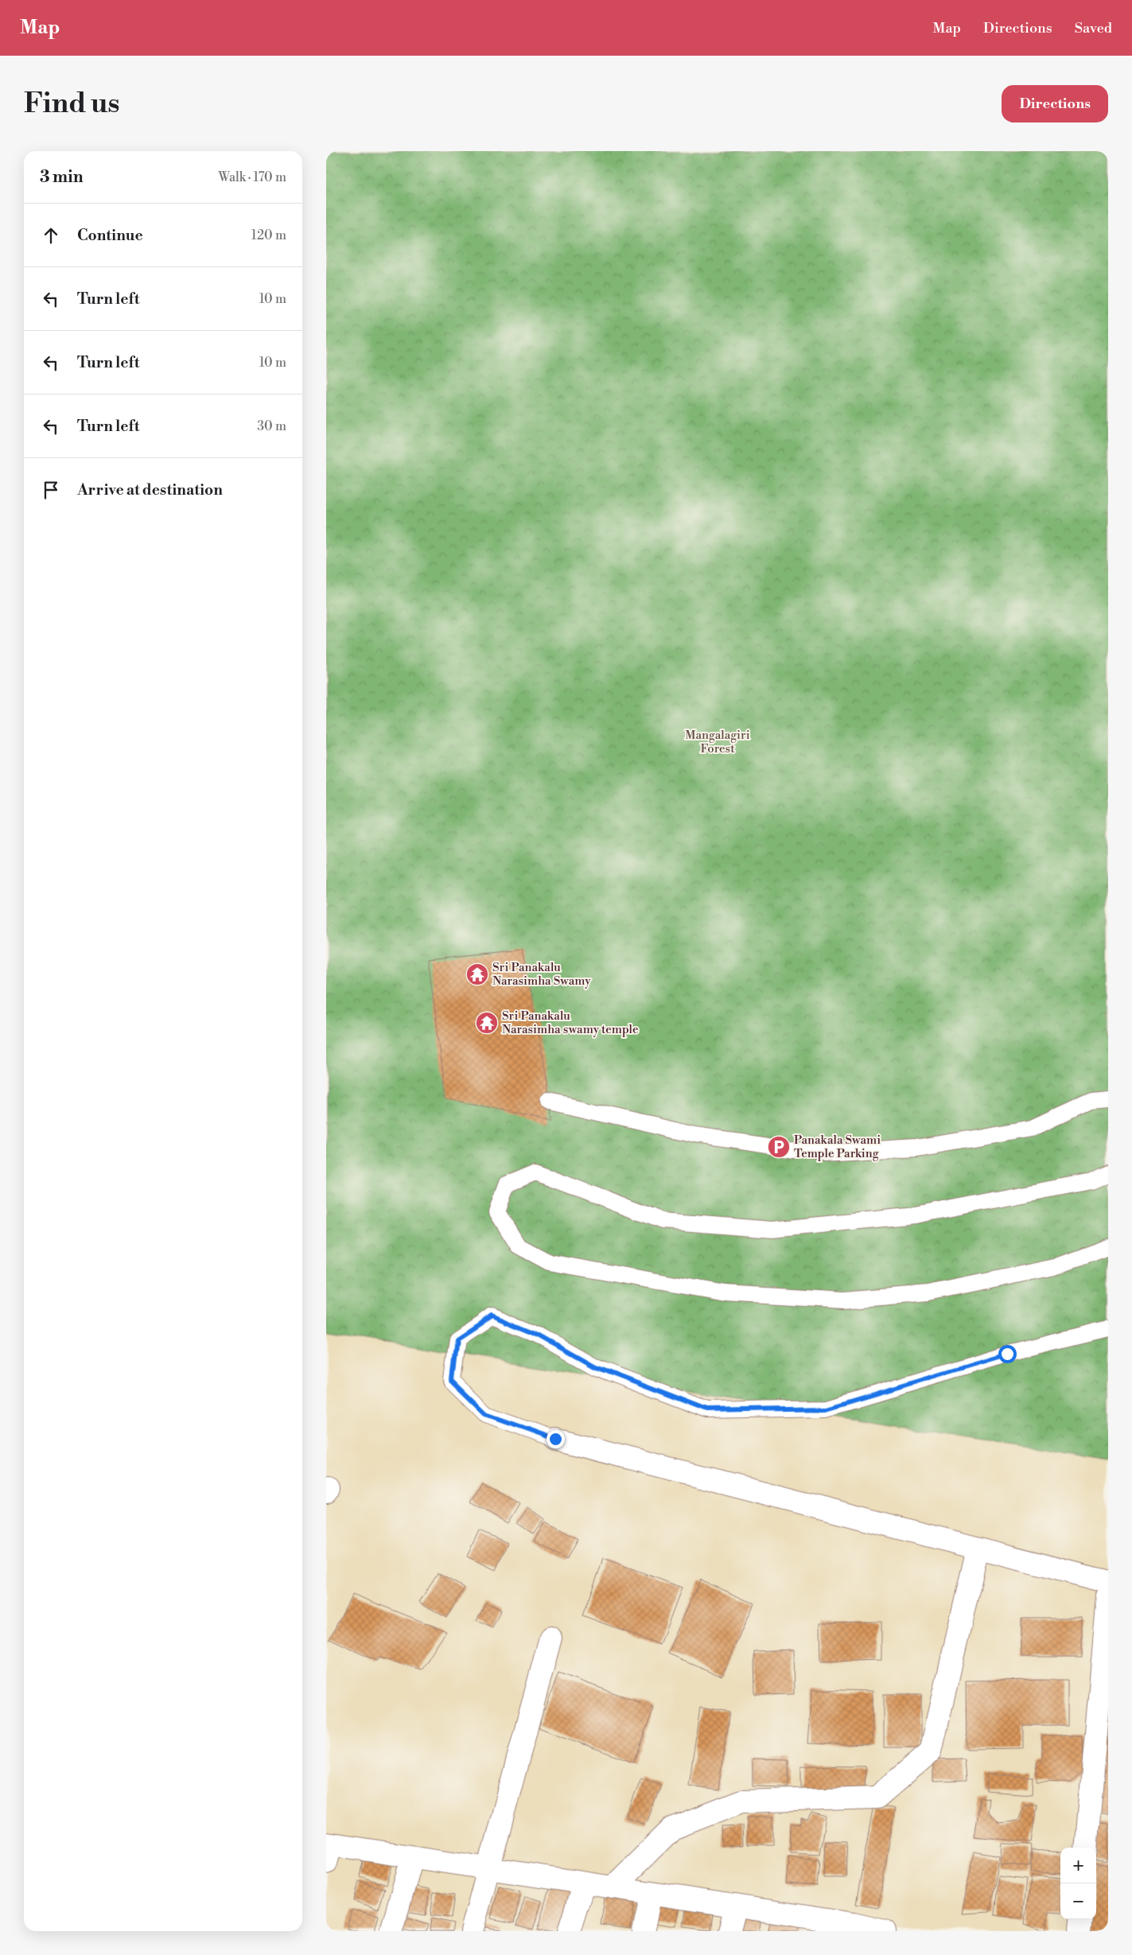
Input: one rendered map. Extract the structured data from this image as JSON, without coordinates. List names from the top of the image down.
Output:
{
  "parks": ["Mangalagiri Forest"],
  "places": {
    "temple": ["Sri Panakalu Narasimha Swamy", "Sri Panakalu Narasimha swamy temple"],
    "parking": ["Panakala Swami Temple Parking"]
  },
  "page": {
    "header": "Map",
    "nav": ["Map", "Directions", "Saved"],
    "buttons": "Directions",
    "title": "Find us",
    "heading": ["3 min", "Walk · 170 m"],
    "list": [
      ["Continue", "120 m"],
      ["Turn left", "10 m"],
      ["Turn left", "10 m"],
      ["Turn left", "30 m"],
      "Arrive at destination"
    ],
    "map_buttons": ["+", "−"]
  }
}
